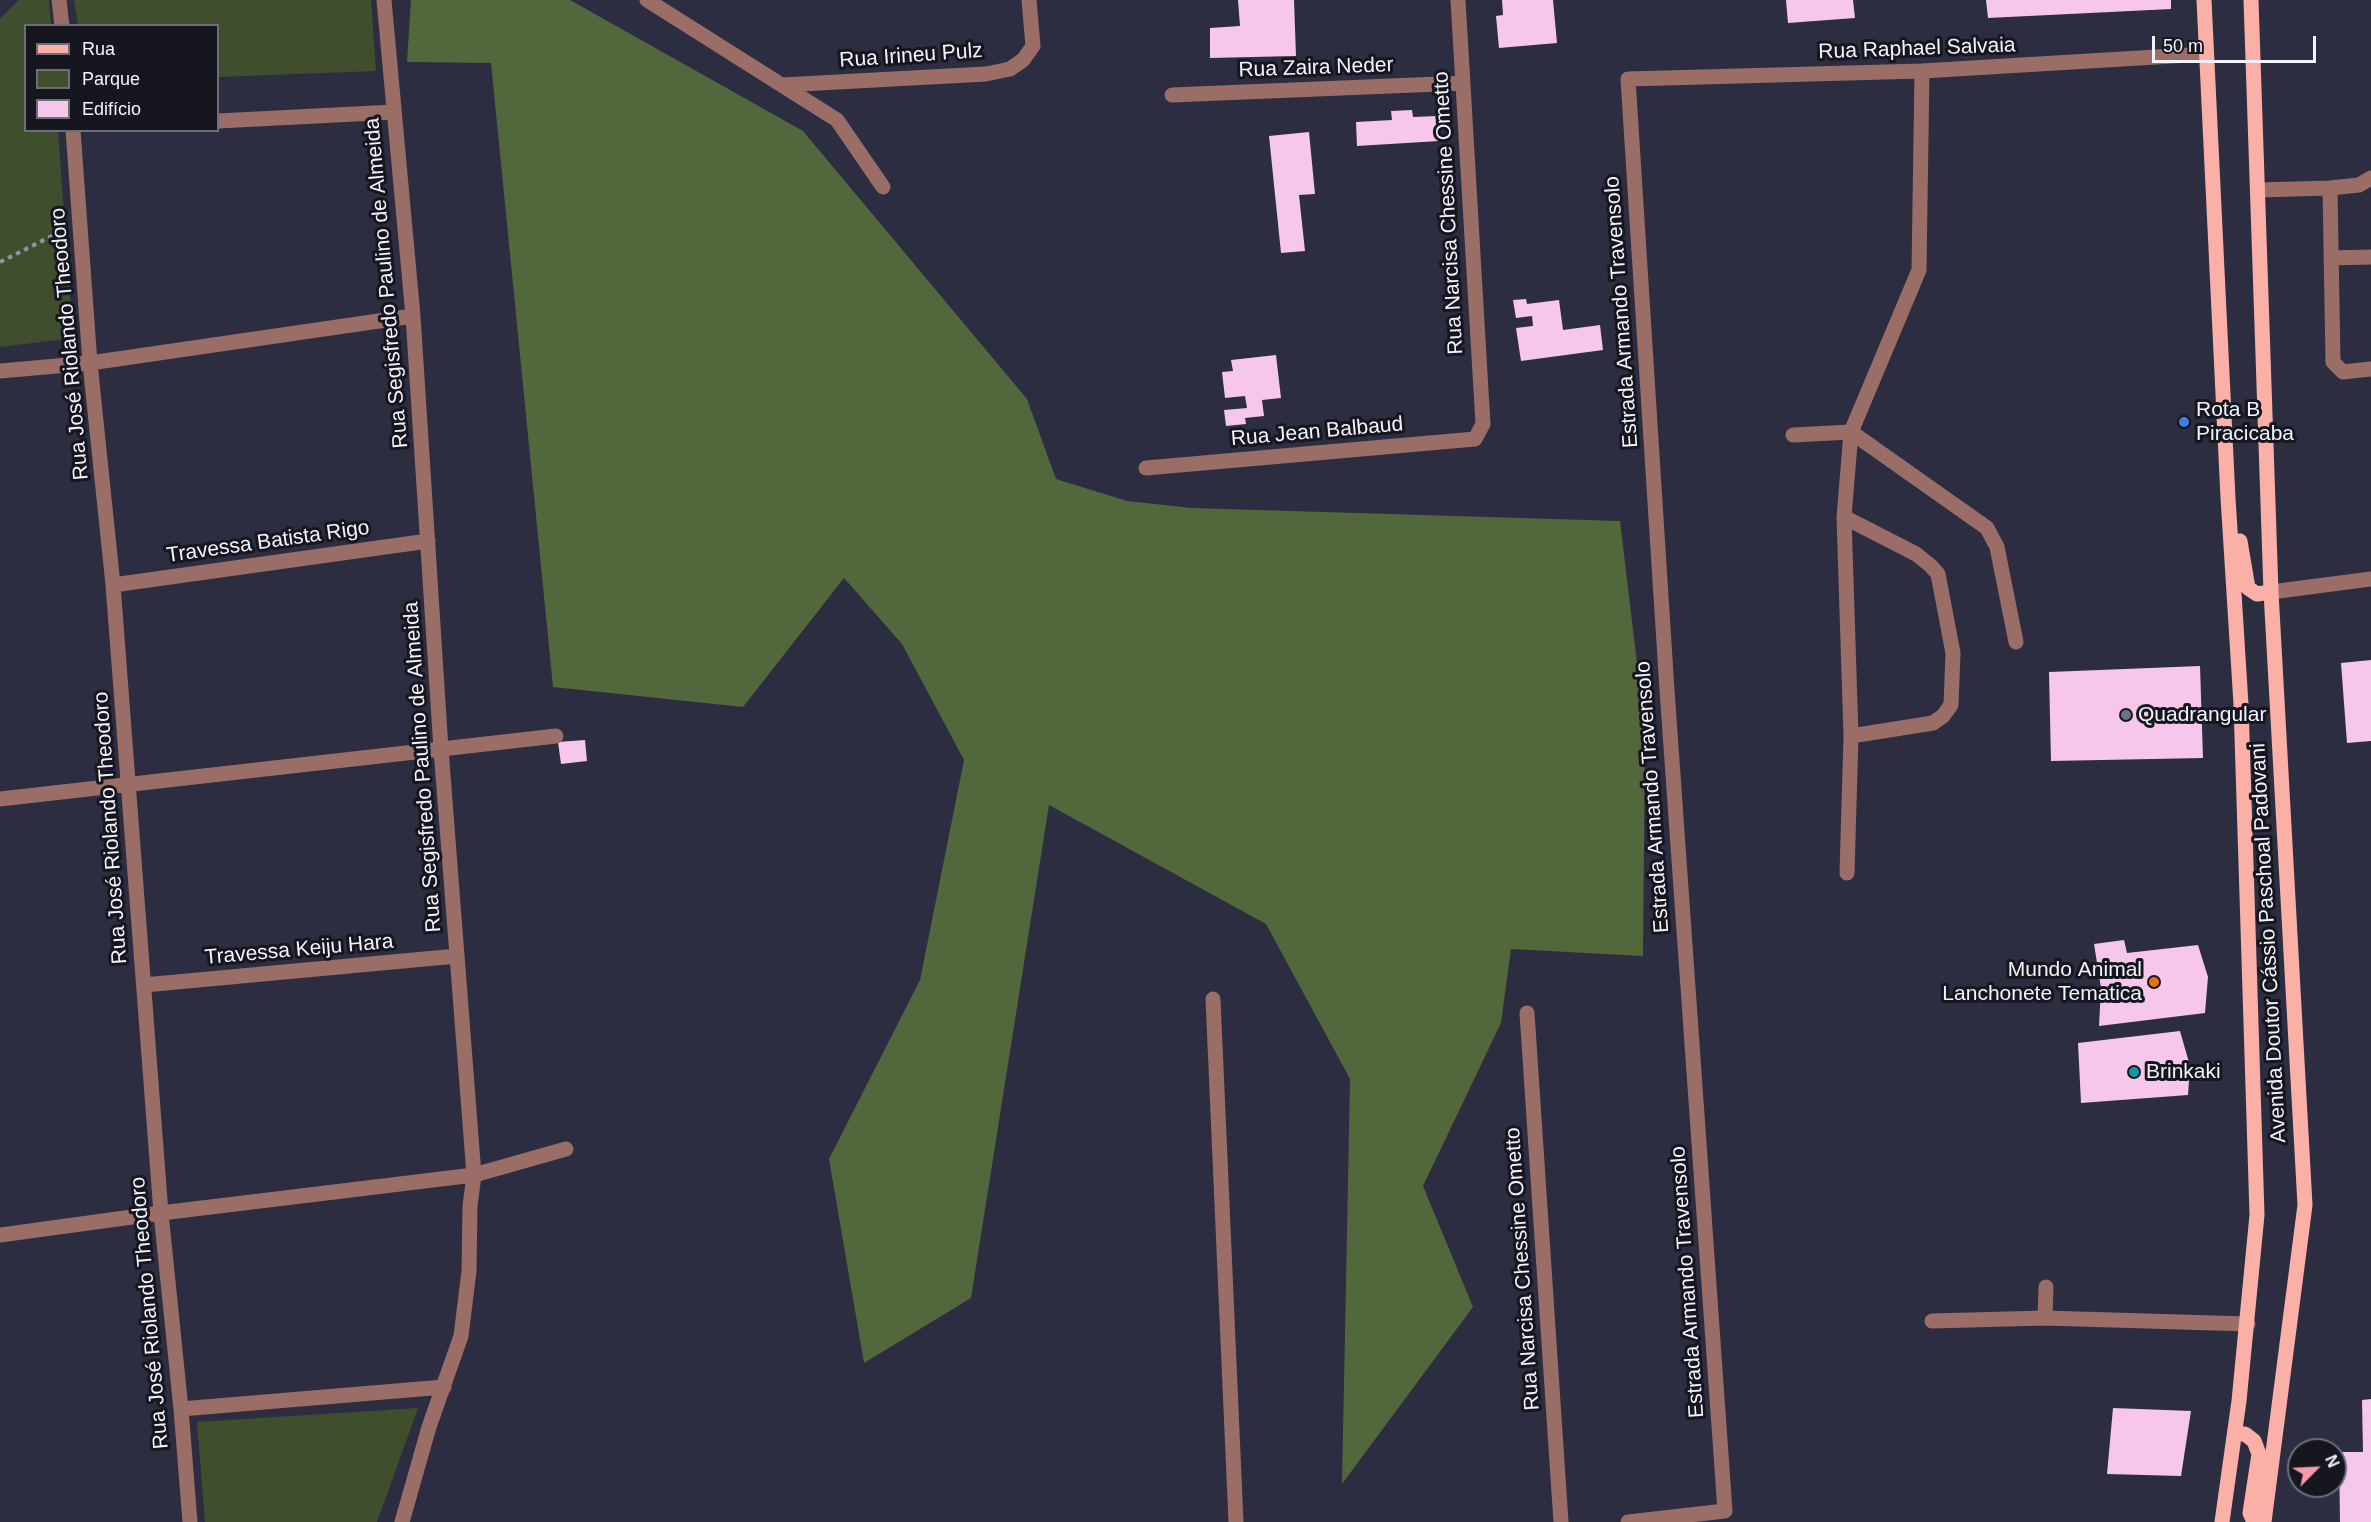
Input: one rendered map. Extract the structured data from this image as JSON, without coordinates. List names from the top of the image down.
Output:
{
  "streets": {
    "main road": ["Avenida Doutor Cássio Paschoal Padovani"],
    "street": [
      "Rua Raphael Salvaia",
      "Rua Irineu Pulz",
      "Rua Zaira Neder",
      "Rua Narcisa Chessine Ometto",
      "Rua Segisfredo Paulino de Almeida",
      "Estrada Armando Travensolo",
      "Rua José Riolando Theodoro",
      "Rua Jean Balbaud",
      "Travessa Batista Rigo",
      "Travessa Keiju Hara"
    ]
  },
  "crossings": [
    ["Rua Raphael Salvaia", "Estrada Armando Travensolo"],
    ["Rua Raphael Salvaia", "Avenida Doutor Cássio Paschoal Padovani"],
    ["Rua Zaira Neder", "Rua Narcisa Chessine Ometto"],
    ["Rua Narcisa Chessine Ometto", "Rua Jean Balbaud"],
    ["Rua Segisfredo Paulino de Almeida", "Travessa Batista Rigo"],
    ["Rua Segisfredo Paulino de Almeida", "Travessa Keiju Hara"],
    ["Rua José Riolando Theodoro", "Travessa Batista Rigo"],
    ["Rua José Riolando Theodoro", "Travessa Keiju Hara"]
  ],
  "places": [
    "Rota B Piracicaba",
    "Quadrangular",
    "Mundo Animal Lanchonete Tematica",
    "Brinkaki"
  ],
  "legend": ["Rua", "Parque", "Edifício"],
  "scale_bar": "50 m",
  "north": "top right"
}
